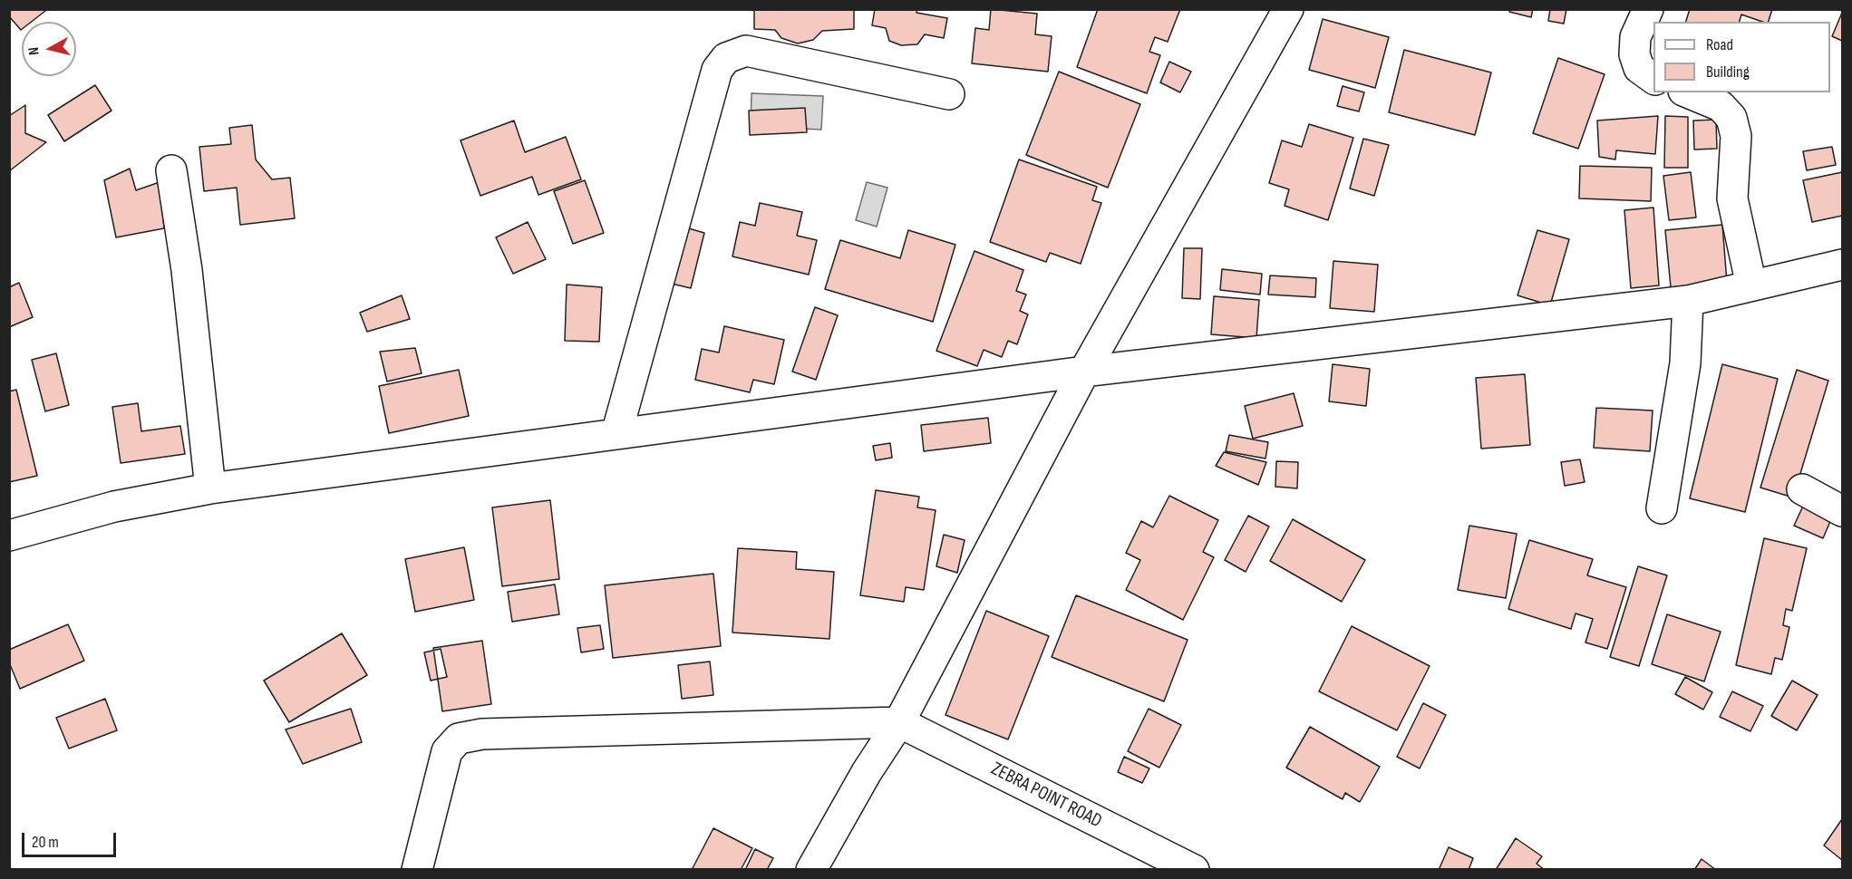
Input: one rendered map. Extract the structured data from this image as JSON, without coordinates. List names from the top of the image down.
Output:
{
  "streets": {
    "street": ["ZEBRA POINT ROAD"]
  },
  "legend": ["Road", "Building"],
  "scale_bar": "20 m",
  "north": "left"
}
